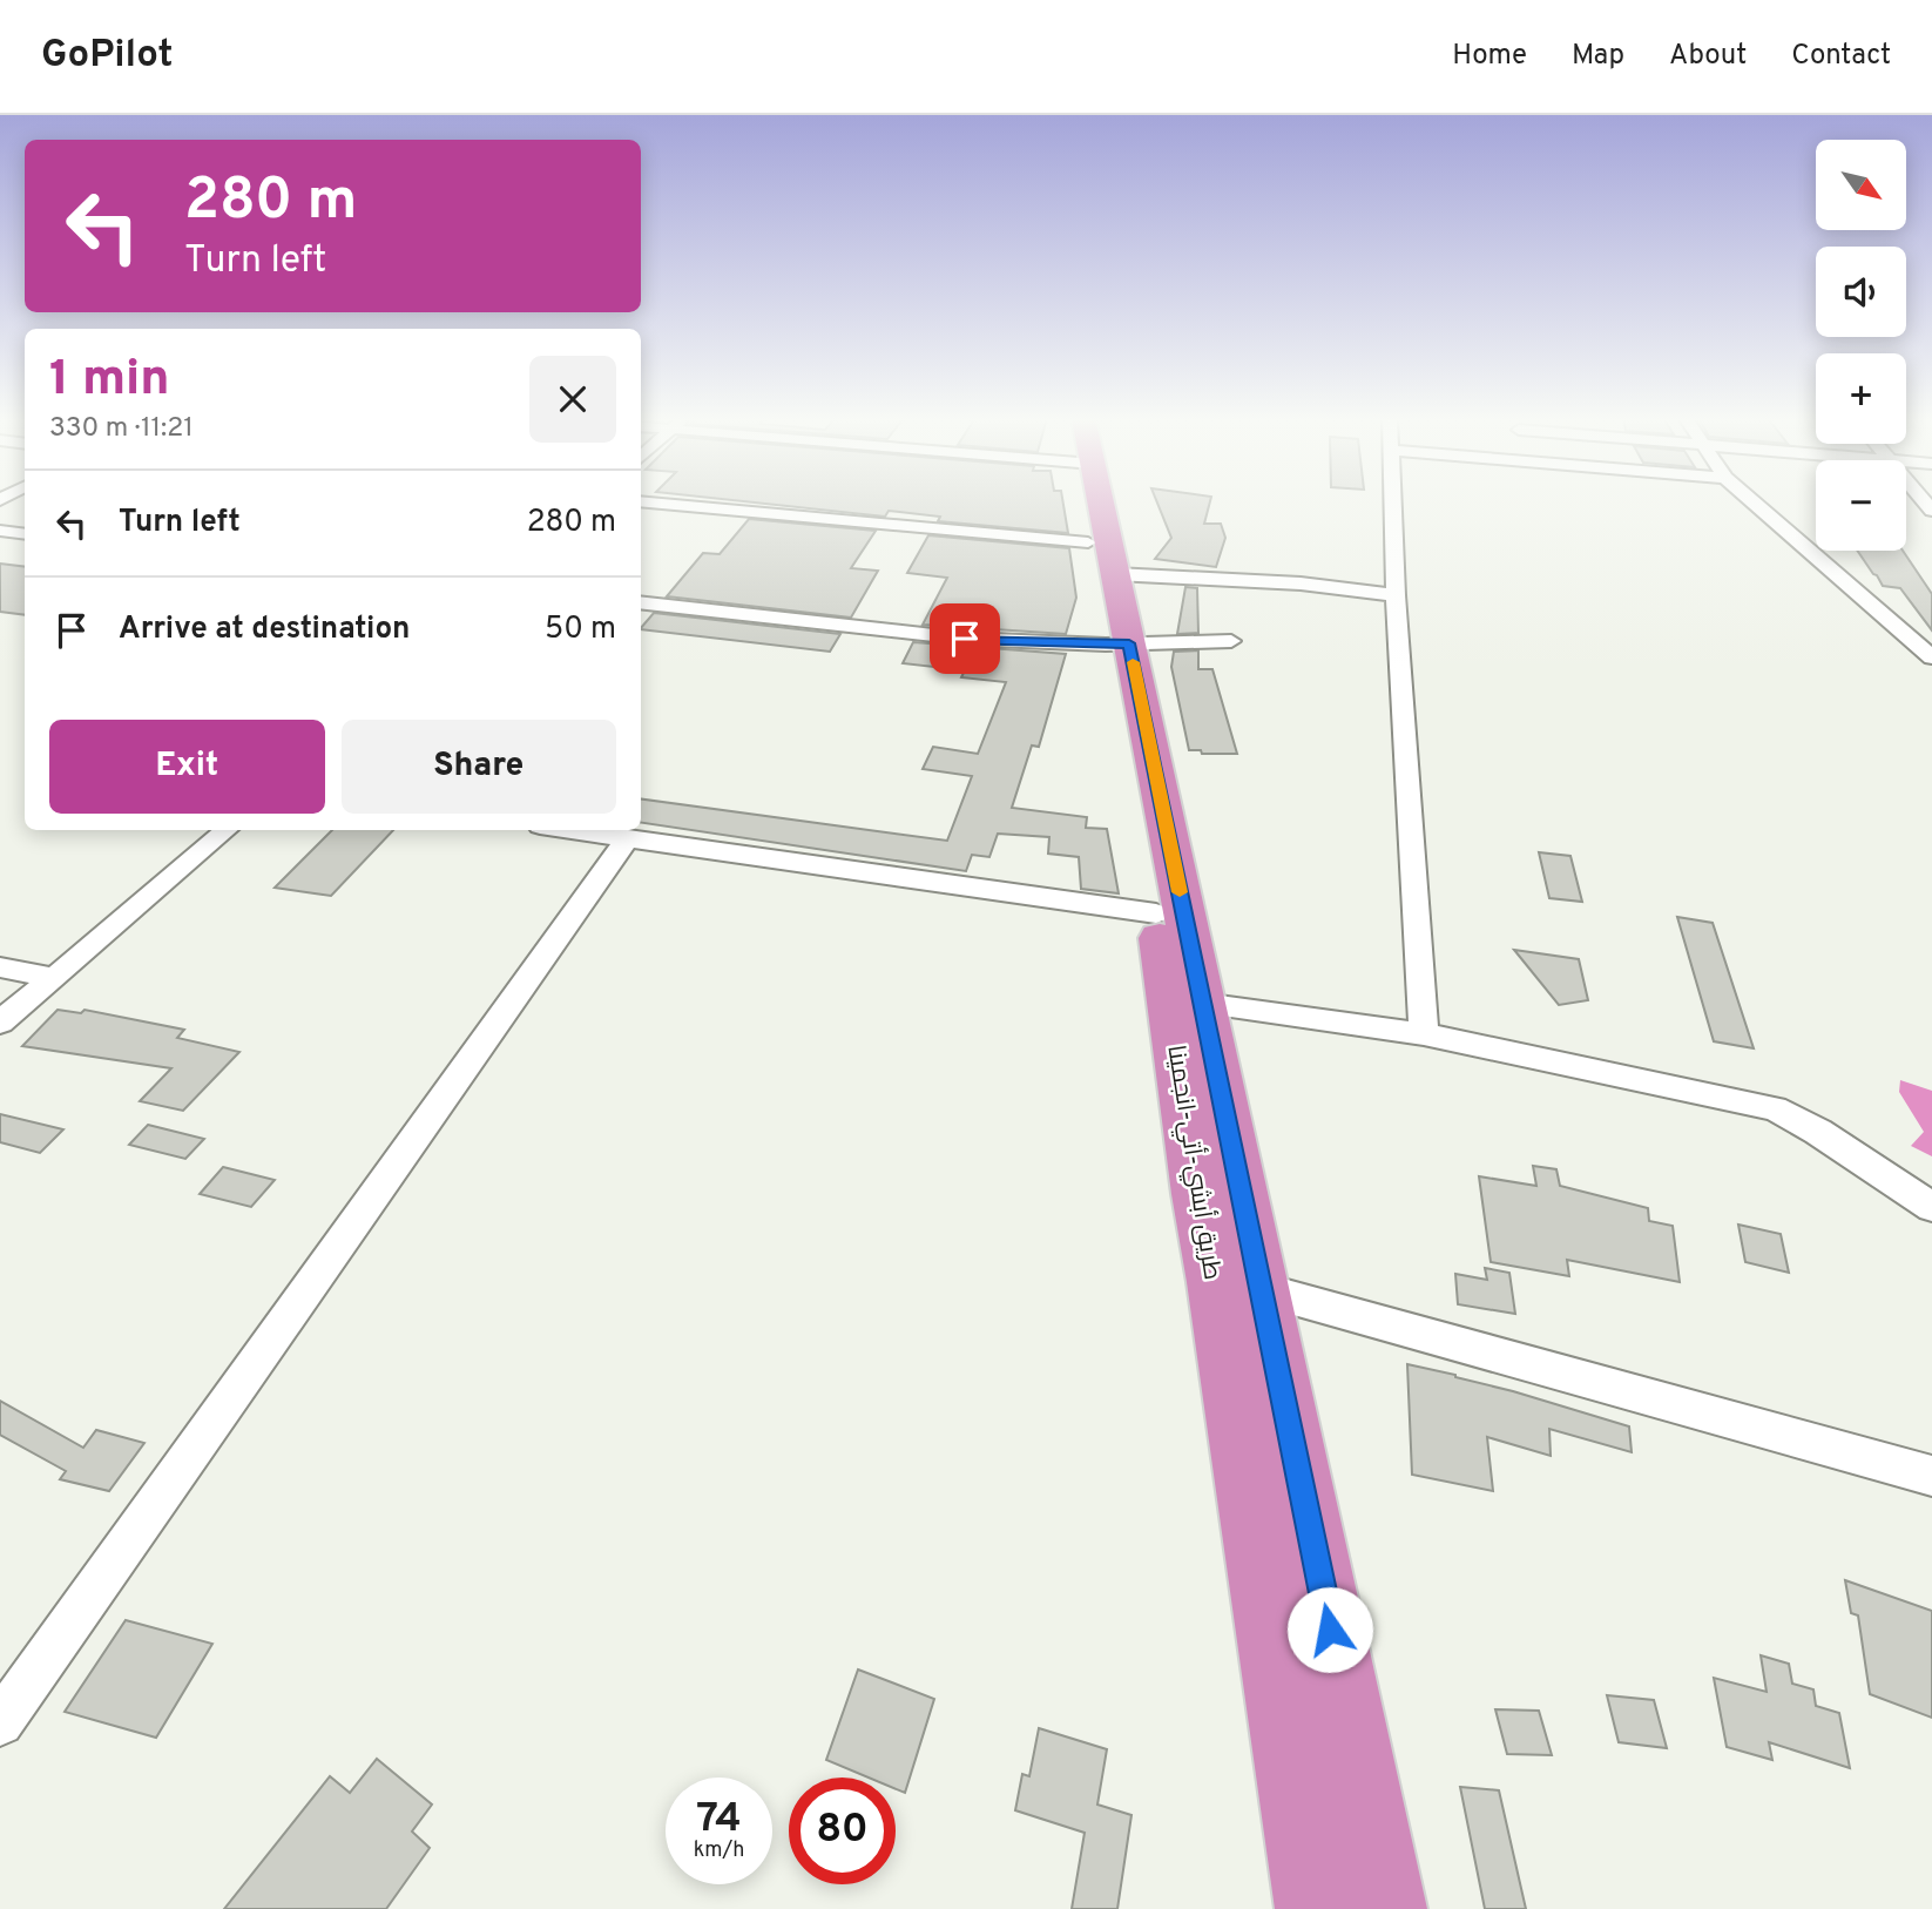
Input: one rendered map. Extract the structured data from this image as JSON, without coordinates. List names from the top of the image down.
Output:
{
  "streets": {
    "highway": ["طريق أبشي-أتي-انجمينا"]
  },
  "north": "bottom right",
  "page": {
    "header": "GoPilot",
    "nav": [
      "Home",
      "Map",
      "About",
      "Contact"
    ],
    "map_buttons": ["+", "−"],
    "turn": ["280 m", "Turn left"],
    "heading": ["1 min", "330 m · 11:21"],
    "list": [
      {
        "name": "Turn left",
        "value": "280 m"
      },
      {
        "name": "Arrive at destination",
        "value": "50 m"
      }
    ],
    "buttons": ["Exit", "Share"],
    "speed": "74 km/h",
    "limit": "80"
  }
}
